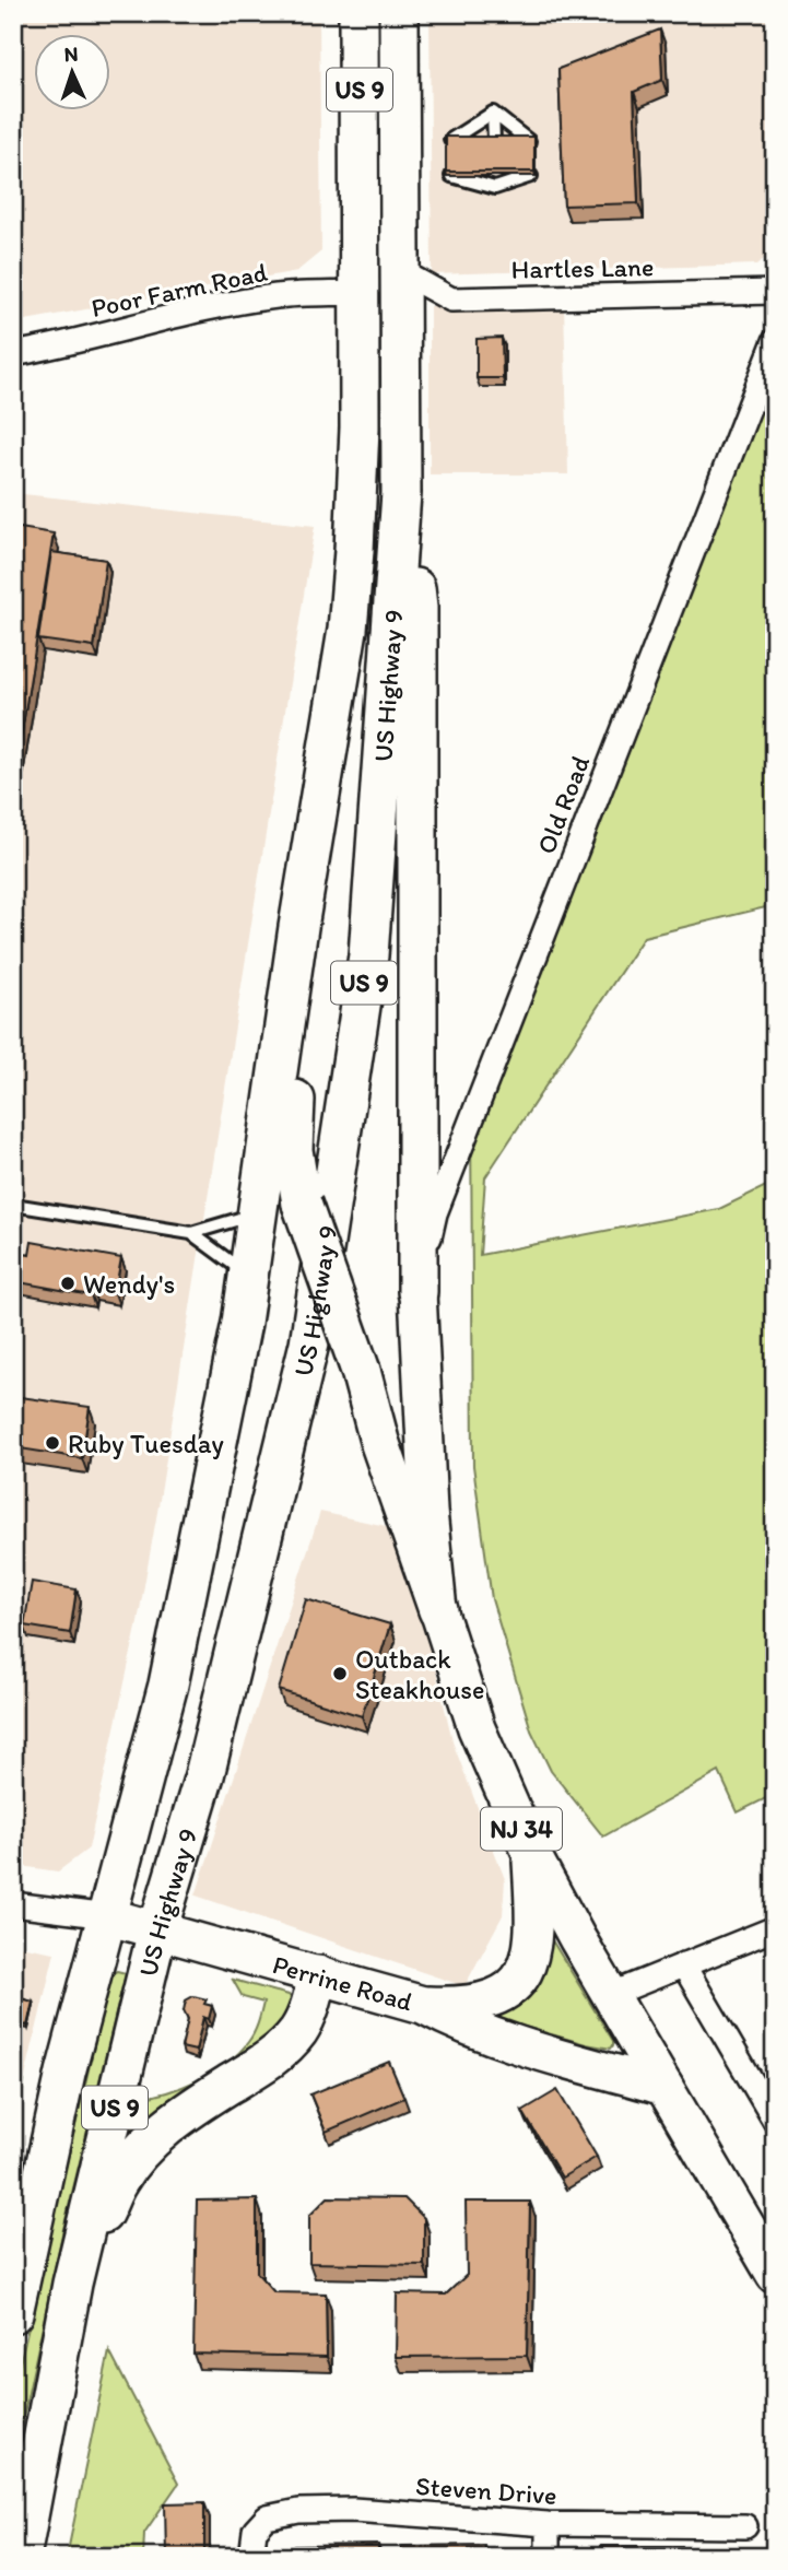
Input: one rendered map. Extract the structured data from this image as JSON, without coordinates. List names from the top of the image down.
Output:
{
  "streets": {
    "highway": ["US 9", "US Highway 9"],
    "main road": ["NJ 34", "Perrine Road"],
    "street": [
      "Hartles Lane",
      "Poor Farm Road",
      "Old Road",
      "Steven Drive"
    ]
  },
  "crossings": [
    ["Hartles Lane", "US Highway 9"],
    ["Poor Farm Road", "US Highway 9"],
    ["US Highway 9", "Perrine Road"],
    ["NJ 34", "Perrine Road"]
  ],
  "places": ["Wendy's", "Ruby Tuesday", "Outback Steakhouse"],
  "north": "top"
}
